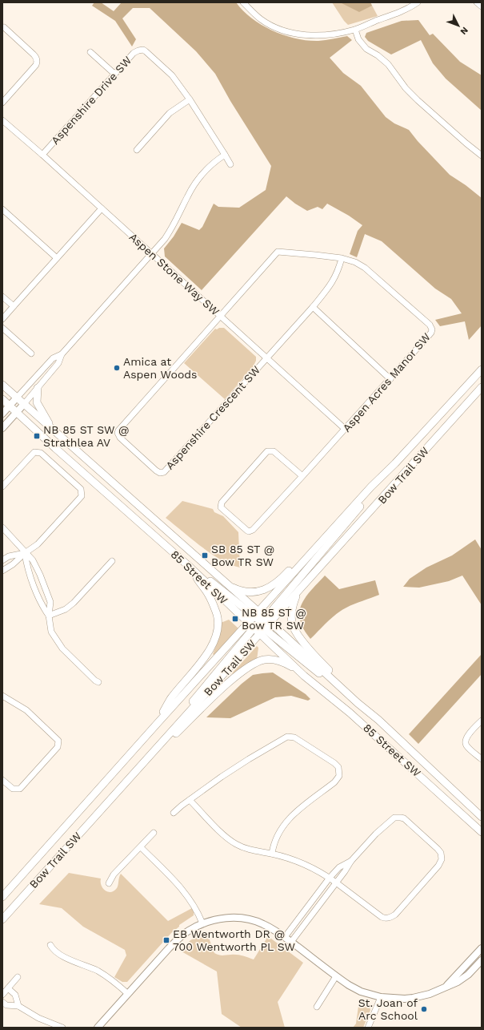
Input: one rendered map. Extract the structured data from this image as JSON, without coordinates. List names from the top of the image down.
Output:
{
  "streets": {
    "main road": ["Bow Trail SW", "85 Street SW"],
    "street": [
      "Aspenshire Drive SW",
      "Aspen Stone Way SW",
      "Aspen Acres Manor SW",
      "Aspenshire Crescent SW"
    ]
  },
  "crossings": [
    ["Aspenshire Drive SW", "Aspen Stone Way SW"],
    ["Aspen Stone Way SW", "Aspen Acres Manor SW"],
    ["Aspen Stone Way SW", "Aspenshire Crescent SW"],
    ["Aspen Acres Manor SW", "Aspenshire Crescent SW"],
    ["Bow Trail SW", "85 Street SW"]
  ],
  "places": {
    "other": ["Amica at Aspen Woods", "St. Joan of Arc School"],
    "transit": [
      "NB 85 ST SW @ Strathlea AV",
      "SB 85 ST @ Bow TR SW",
      "NB 85 ST @ Bow TR SW",
      "EB Wentworth DR @ 700 Wentworth PL SW"
    ]
  },
  "north": "bottom right"
}
